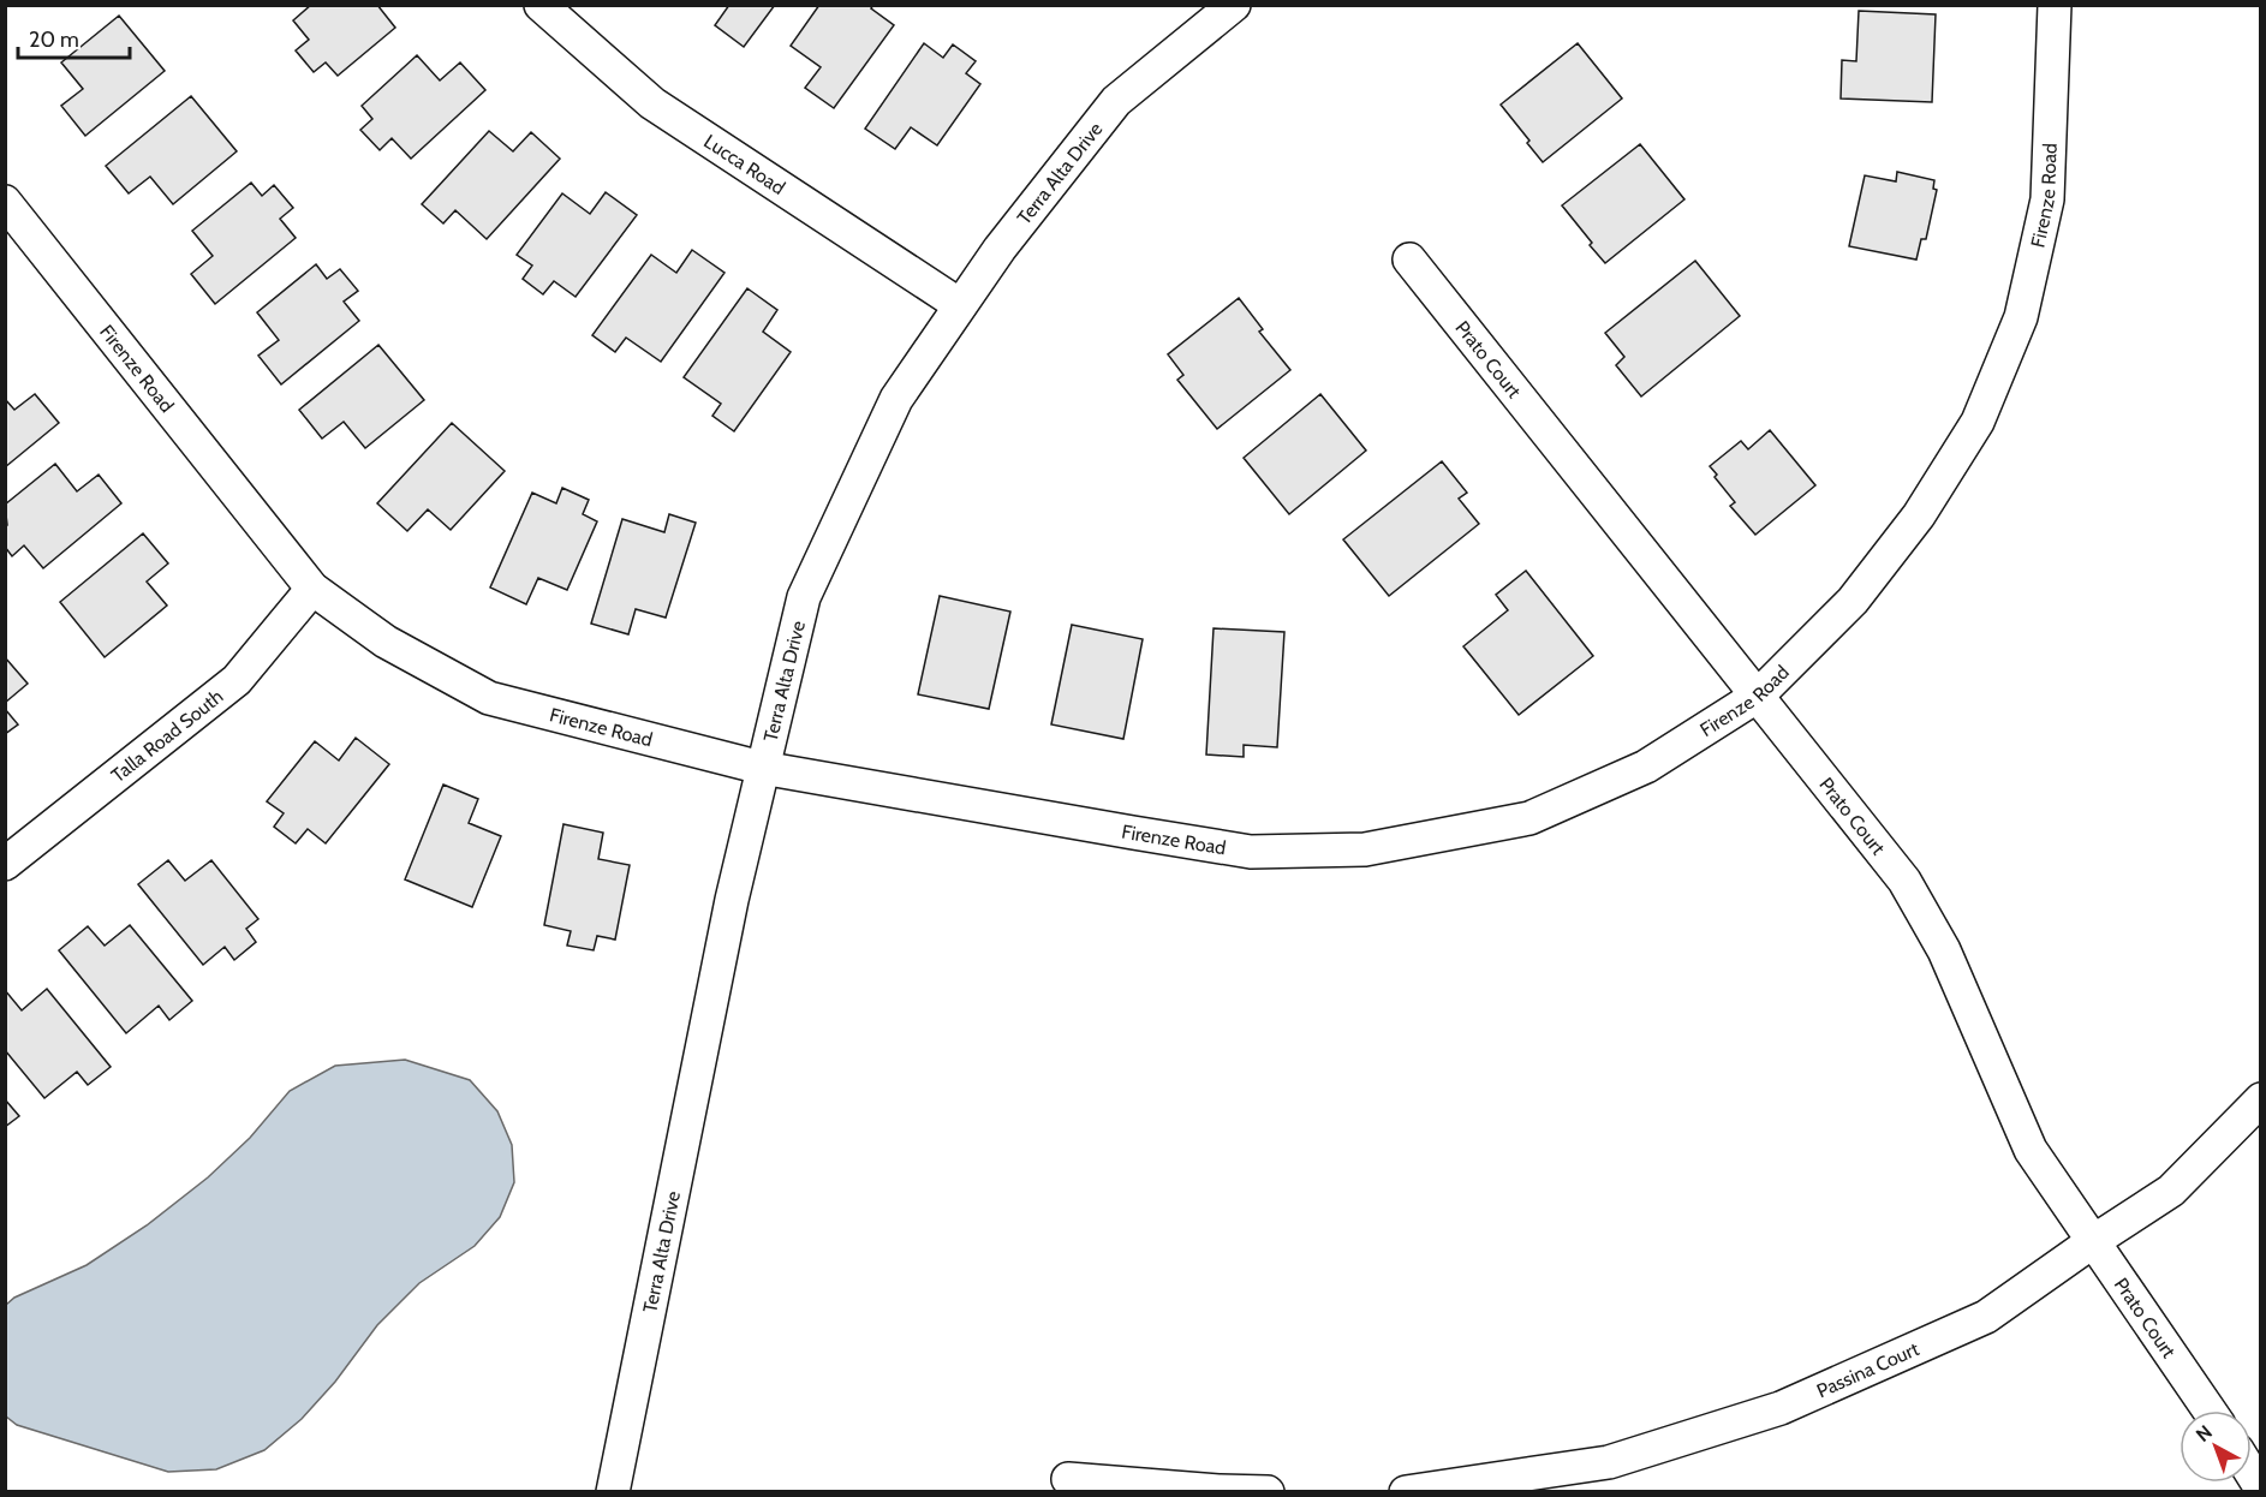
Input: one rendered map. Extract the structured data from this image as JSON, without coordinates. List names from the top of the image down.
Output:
{
  "streets": {
    "street": [
      "Lucca Road",
      "Terra Alta Drive",
      "Firenze Road",
      "Prato Court",
      "Talla Road South",
      "Passina Court"
    ]
  },
  "crossings": [
    ["Lucca Road", "Terra Alta Drive"],
    ["Terra Alta Drive", "Firenze Road"],
    ["Firenze Road", "Prato Court"],
    ["Firenze Road", "Talla Road South"],
    ["Prato Court", "Passina Court"]
  ],
  "scale_bar": "20 m",
  "north": "top left"
}
